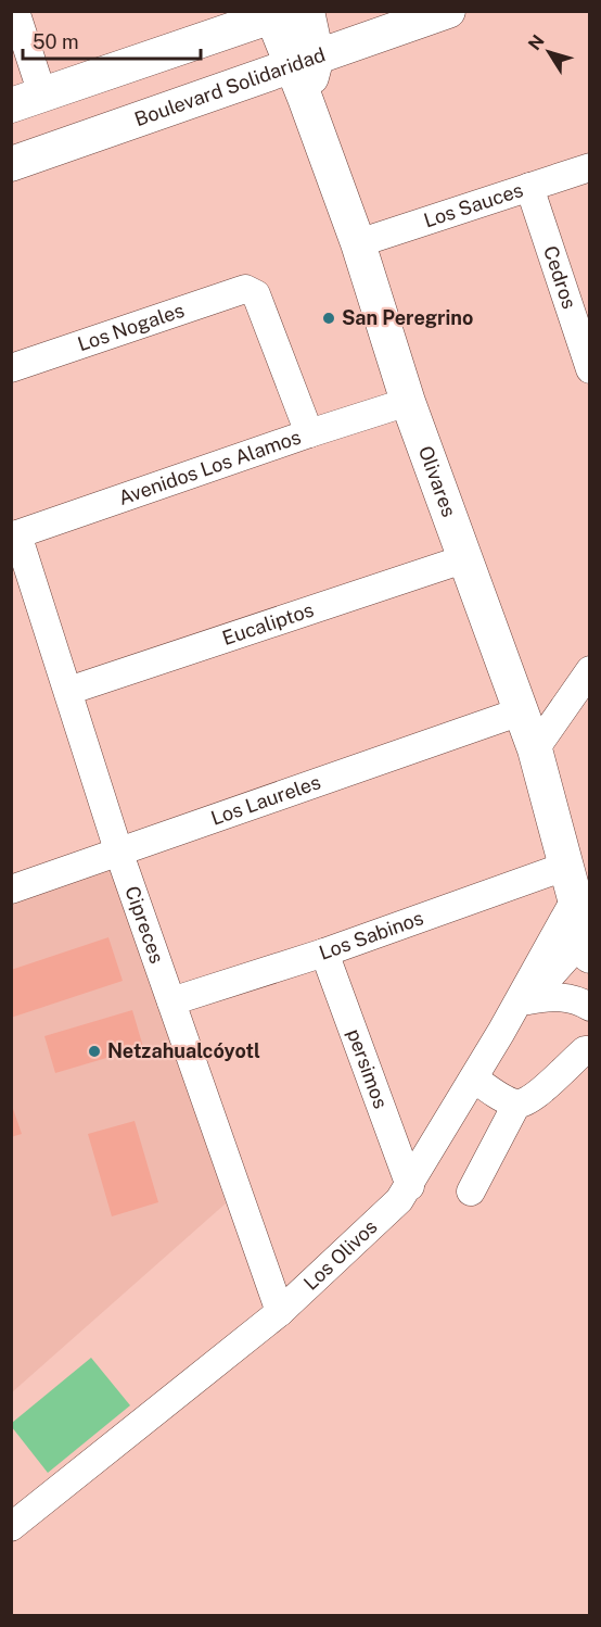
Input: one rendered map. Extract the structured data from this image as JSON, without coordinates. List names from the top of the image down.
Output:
{
  "streets": {
    "main road": ["Boulevard Solidaridad", "Olivares"],
    "street": [
      "Los Sauces",
      "Cedros",
      "Los Nogales",
      "Avenidos Los Alamos",
      "Eucaliptos",
      "Los Laureles",
      "Cipreces",
      "Los Sabinos",
      "persimos",
      "Los Olivos"
    ]
  },
  "crossings": [
    ["Boulevard Solidaridad", "Olivares"],
    ["Los Sauces", "Cedros"],
    ["Los Sauces", "Olivares"],
    ["Los Nogales", "Avenidos Los Alamos"],
    ["Avenidos Los Alamos", "Olivares"],
    ["Avenidos Los Alamos", "Cipreces"],
    ["Olivares", "Eucaliptos"],
    ["Olivares", "Los Laureles"],
    ["Olivares", "Los Sabinos"],
    ["Olivares", "Los Olivos"],
    ["Eucaliptos", "Cipreces"],
    ["Los Laureles", "Cipreces"],
    ["Cipreces", "Los Sabinos"],
    ["Cipreces", "Los Olivos"],
    ["Los Sabinos", "persimos"],
    ["persimos", "Los Olivos"]
  ],
  "places": ["San Peregrino", "Netzahualcóyotl"],
  "scale_bar": "50 m",
  "north": "top left"
}
